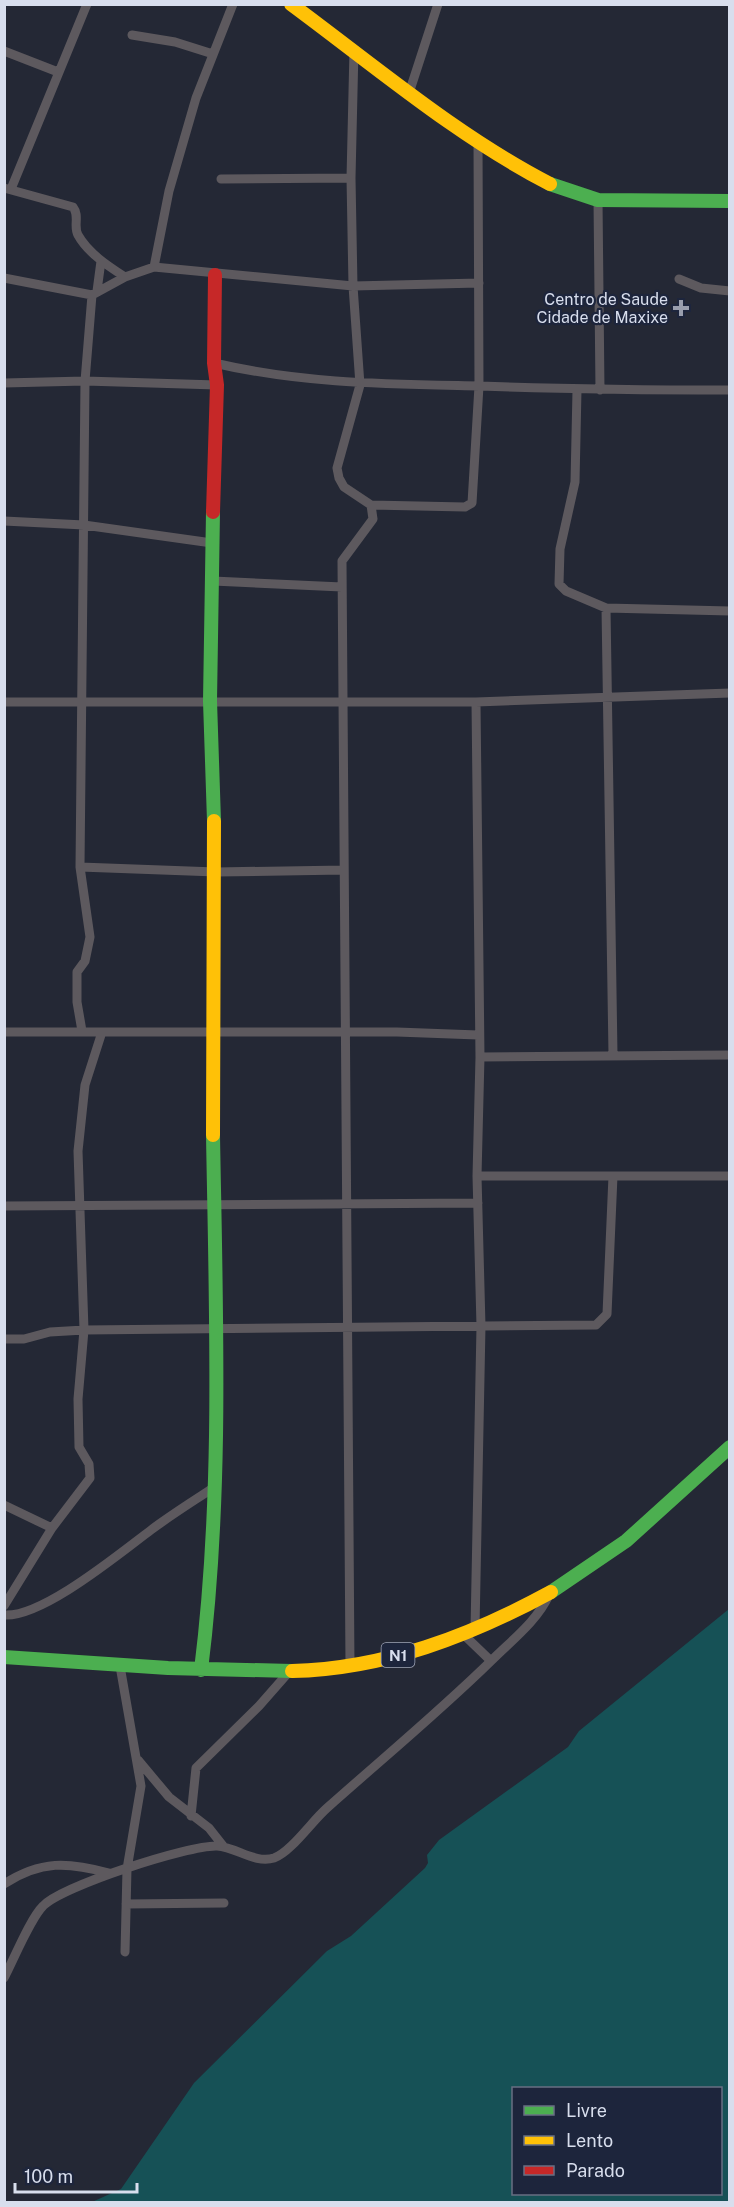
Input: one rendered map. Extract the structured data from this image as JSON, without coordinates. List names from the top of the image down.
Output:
{
  "streets": {
    "main road": ["N1"]
  },
  "places": {
    "health": ["Centro de Saude Cidade de Maxixe"]
  },
  "legend": ["Livre", "Lento", "Parado"],
  "scale_bar": "100 m"
}
